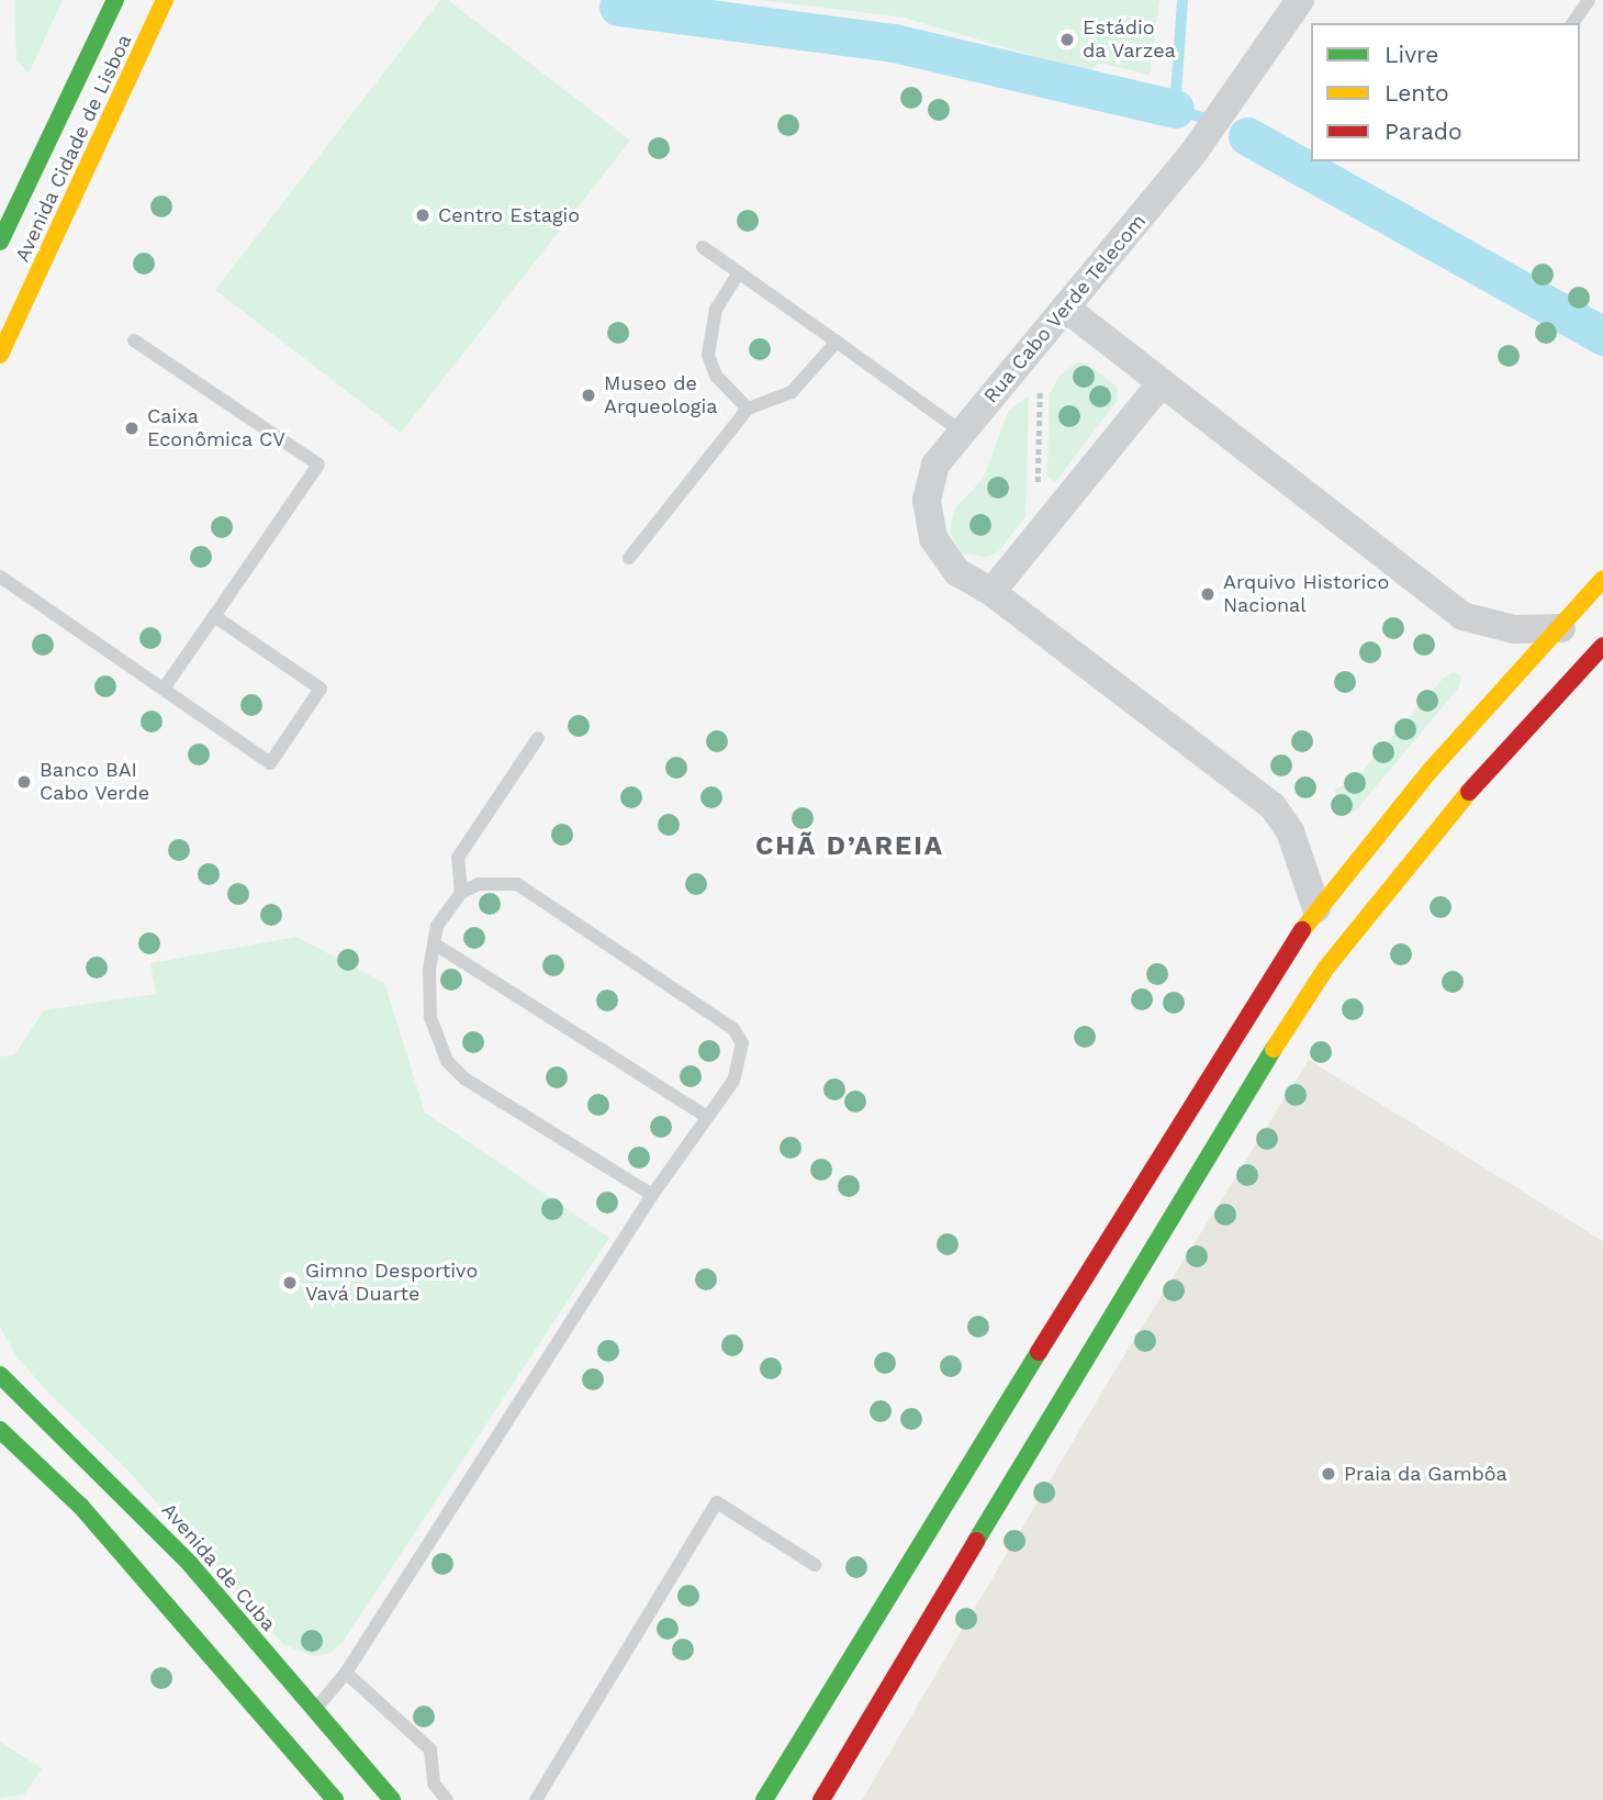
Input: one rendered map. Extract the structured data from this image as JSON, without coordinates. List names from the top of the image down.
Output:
{
  "streets": {
    "main road": ["Avenida Cidade de Lisboa", "Avenida de Cuba"],
    "street": ["Rua Cabo Verde Telecom"]
  },
  "districts": ["CHÃ D’AREIA"],
  "places": [
    "Estádio da Varzea",
    "Centro Estagio",
    "Museo de Arqueologia",
    "Caixa Econômica CV",
    "Arquivo Historico Nacional",
    "Banco BAI Cabo Verde",
    "Gimno Desportivo Vavá Duarte",
    "Praia da Gambôa"
  ],
  "legend": ["Livre", "Lento", "Parado"]
}
